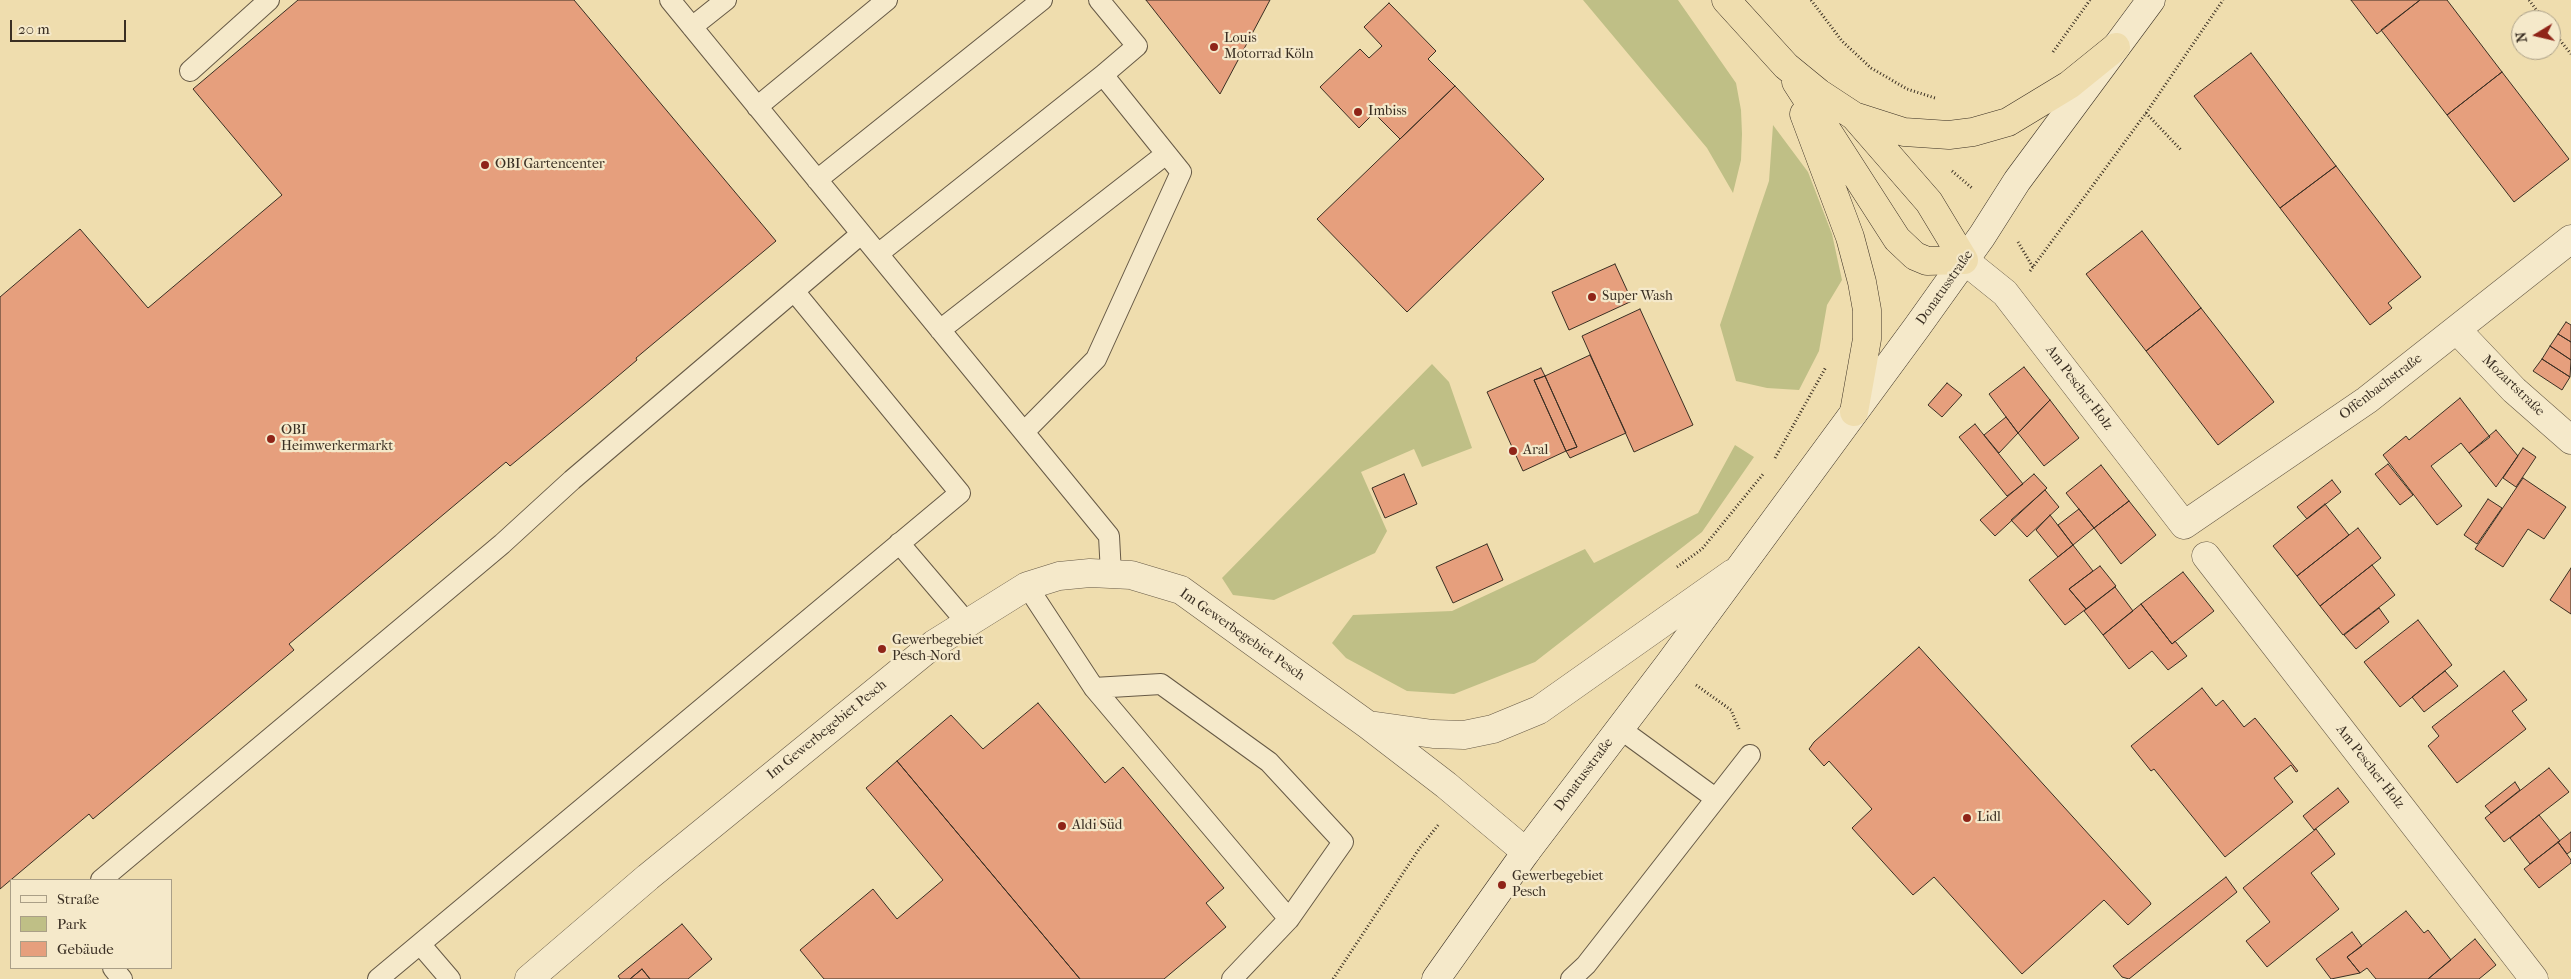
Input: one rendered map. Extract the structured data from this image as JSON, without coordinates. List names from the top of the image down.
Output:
{
  "streets": {
    "street": [
      "Donatusstraße",
      "Mozartstraße",
      "Offenbachstraße",
      "Am Pescher Holz",
      "Im Gewerbegebiet Pesch"
    ]
  },
  "crossings": [
    ["Donatusstraße", "Am Pescher Holz"],
    ["Donatusstraße", "Im Gewerbegebiet Pesch"],
    ["Mozartstraße", "Offenbachstraße"],
    ["Offenbachstraße", "Am Pescher Holz"]
  ],
  "places": [
    "Louis Motorrad Köln",
    "Imbiss",
    "OBI Gartencenter",
    "Super Wash",
    "OBI Heimwerkermarkt",
    "Aral",
    "Gewerbegebiet Pesch-Nord",
    "Lidl",
    "Aldi Süd",
    "Gewerbegebiet Pesch"
  ],
  "legend": ["Straße", "Park", "Gebäude"],
  "scale_bar": "20 m",
  "north": "left"
}
